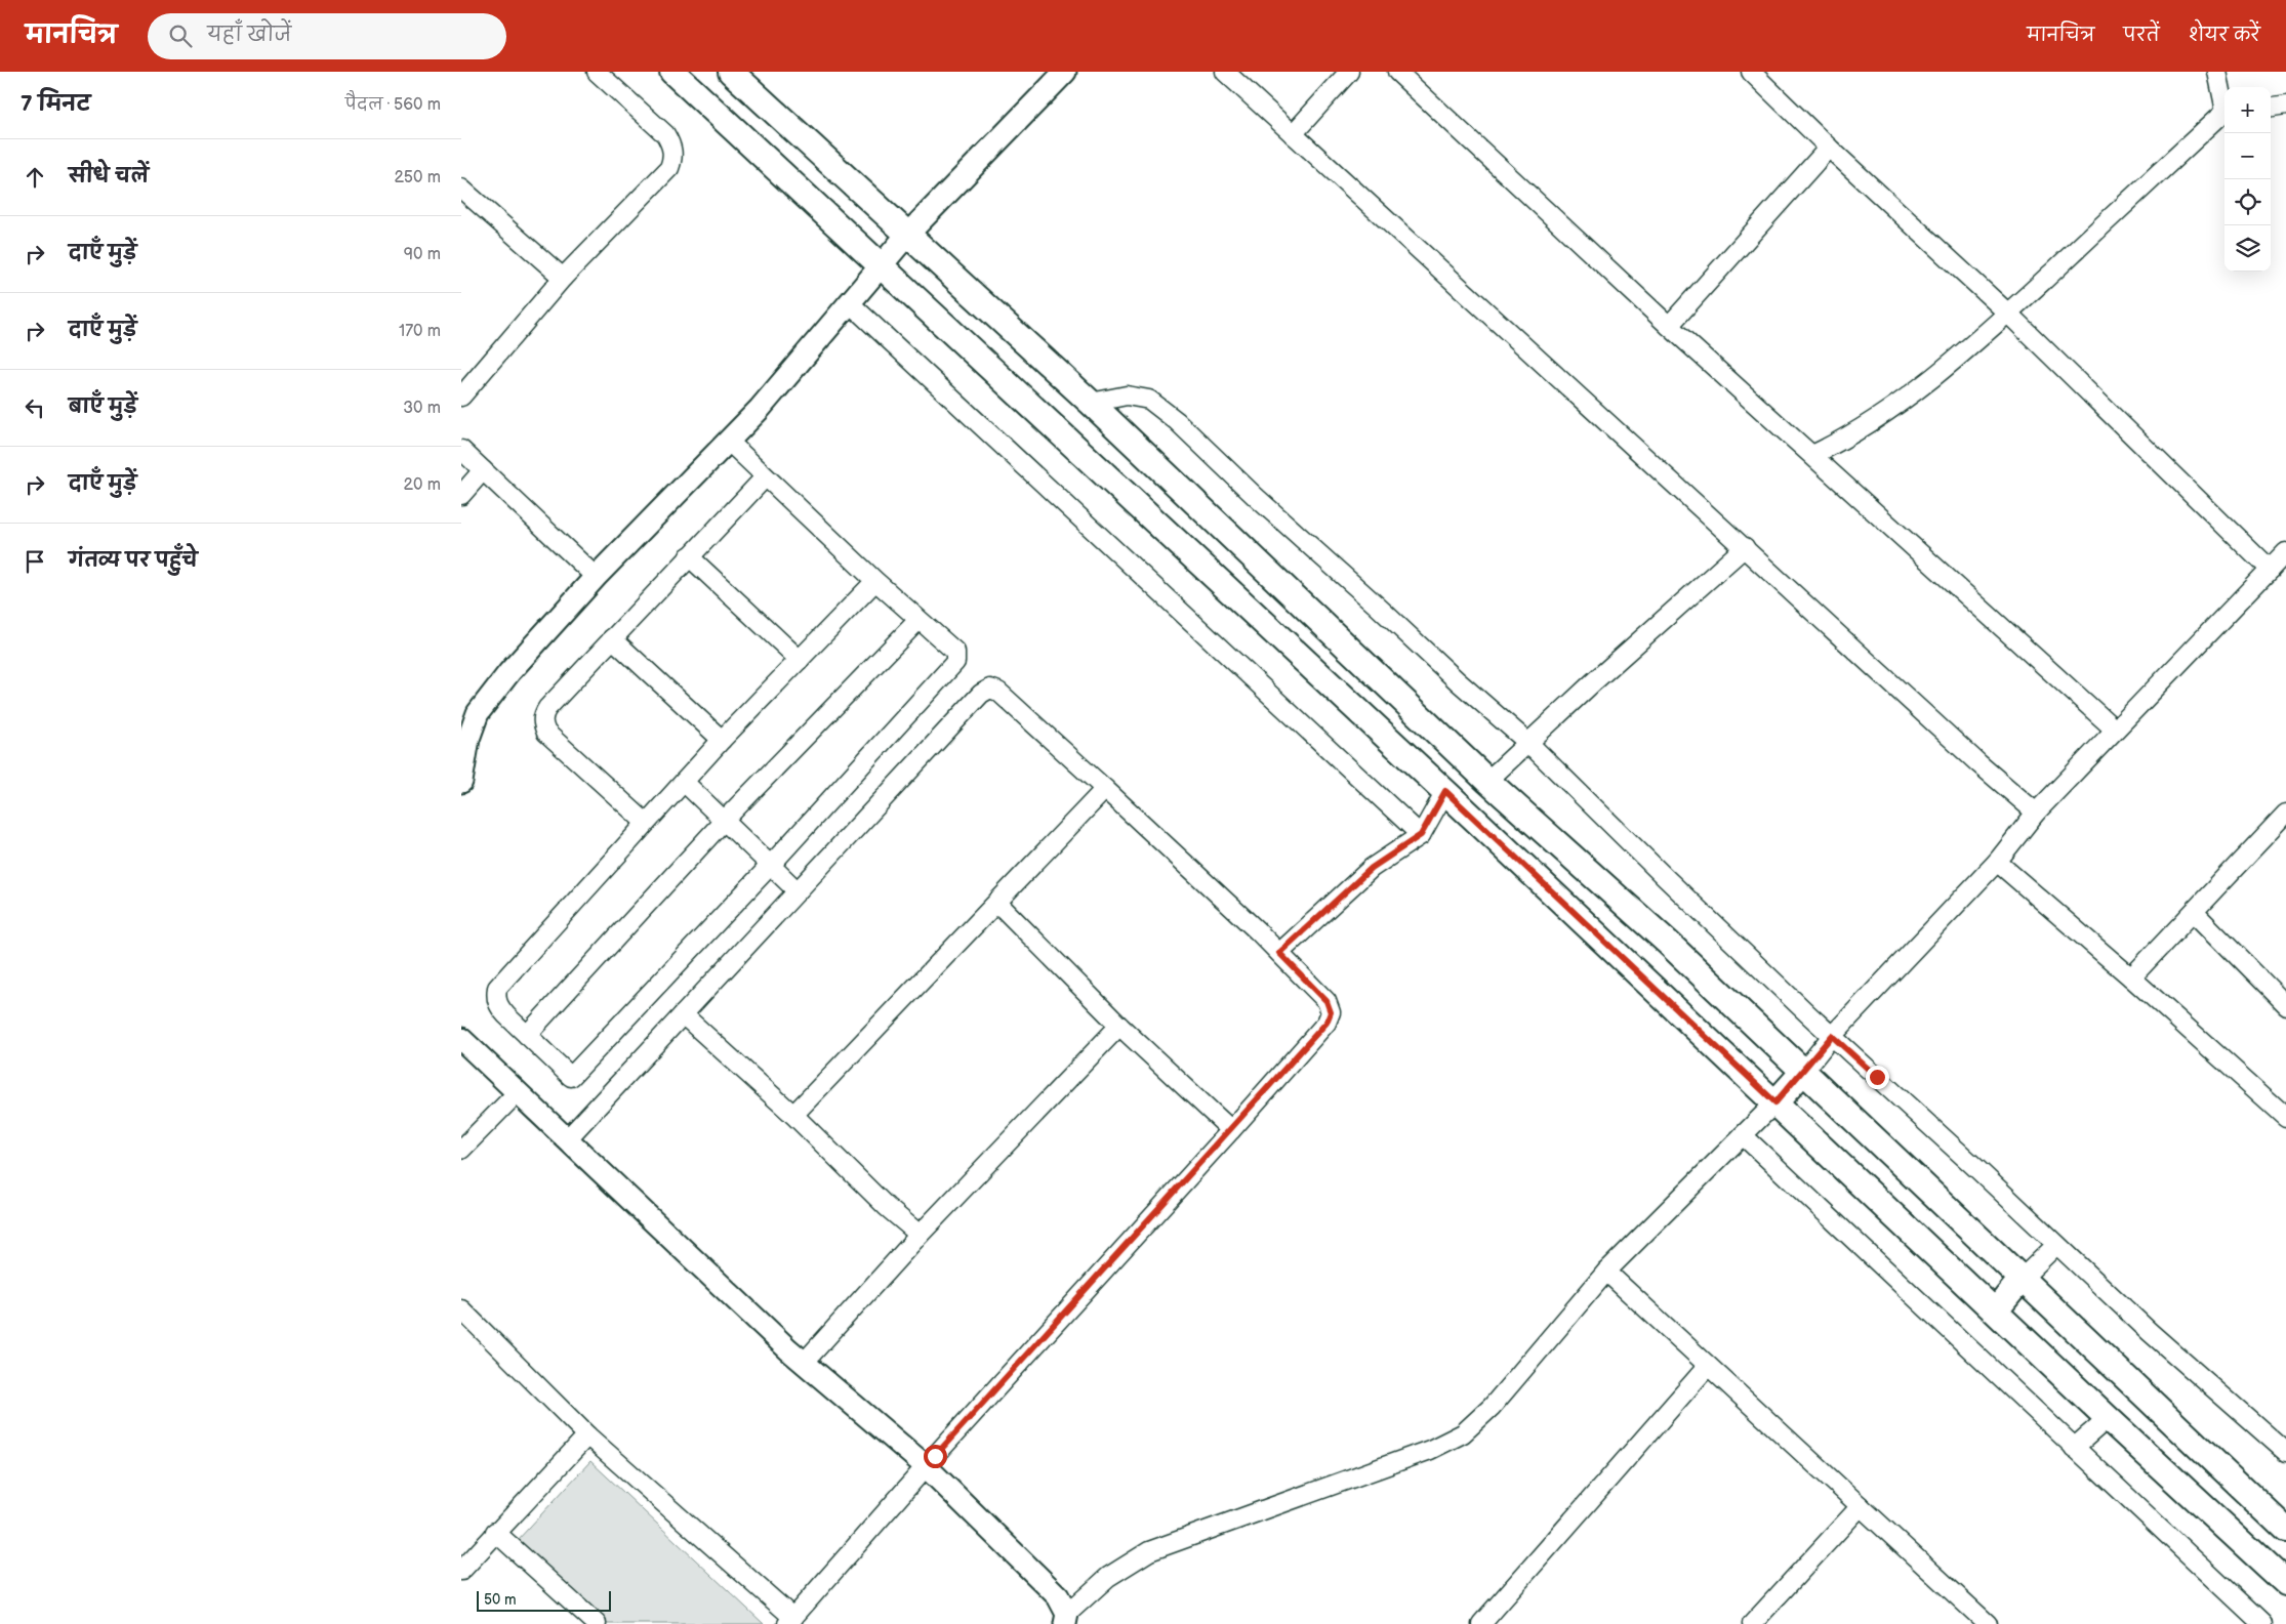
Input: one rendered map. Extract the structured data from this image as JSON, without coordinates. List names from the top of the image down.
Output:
{
  "scale_bar": "50 m",
  "page": {
    "header": "मानचित्र",
    "search": "यहाँ खोजें",
    "nav": ["मानचित्र", "परतें", "शेयर करें"],
    "heading": ["7 मिनट", "पैदल · 560 m"],
    "map_buttons": ["+", "−"],
    "list": [
      ["सीधे चलें", "250 m"],
      ["दाएँ मुड़ें", "90 m"],
      ["दाएँ मुड़ें", "170 m"],
      ["बाएँ मुड़ें", "30 m"],
      ["दाएँ मुड़ें", "20 m"],
      "गंतव्य पर पहुँचे"
    ],
    "scale": "50 m"
  }
}
